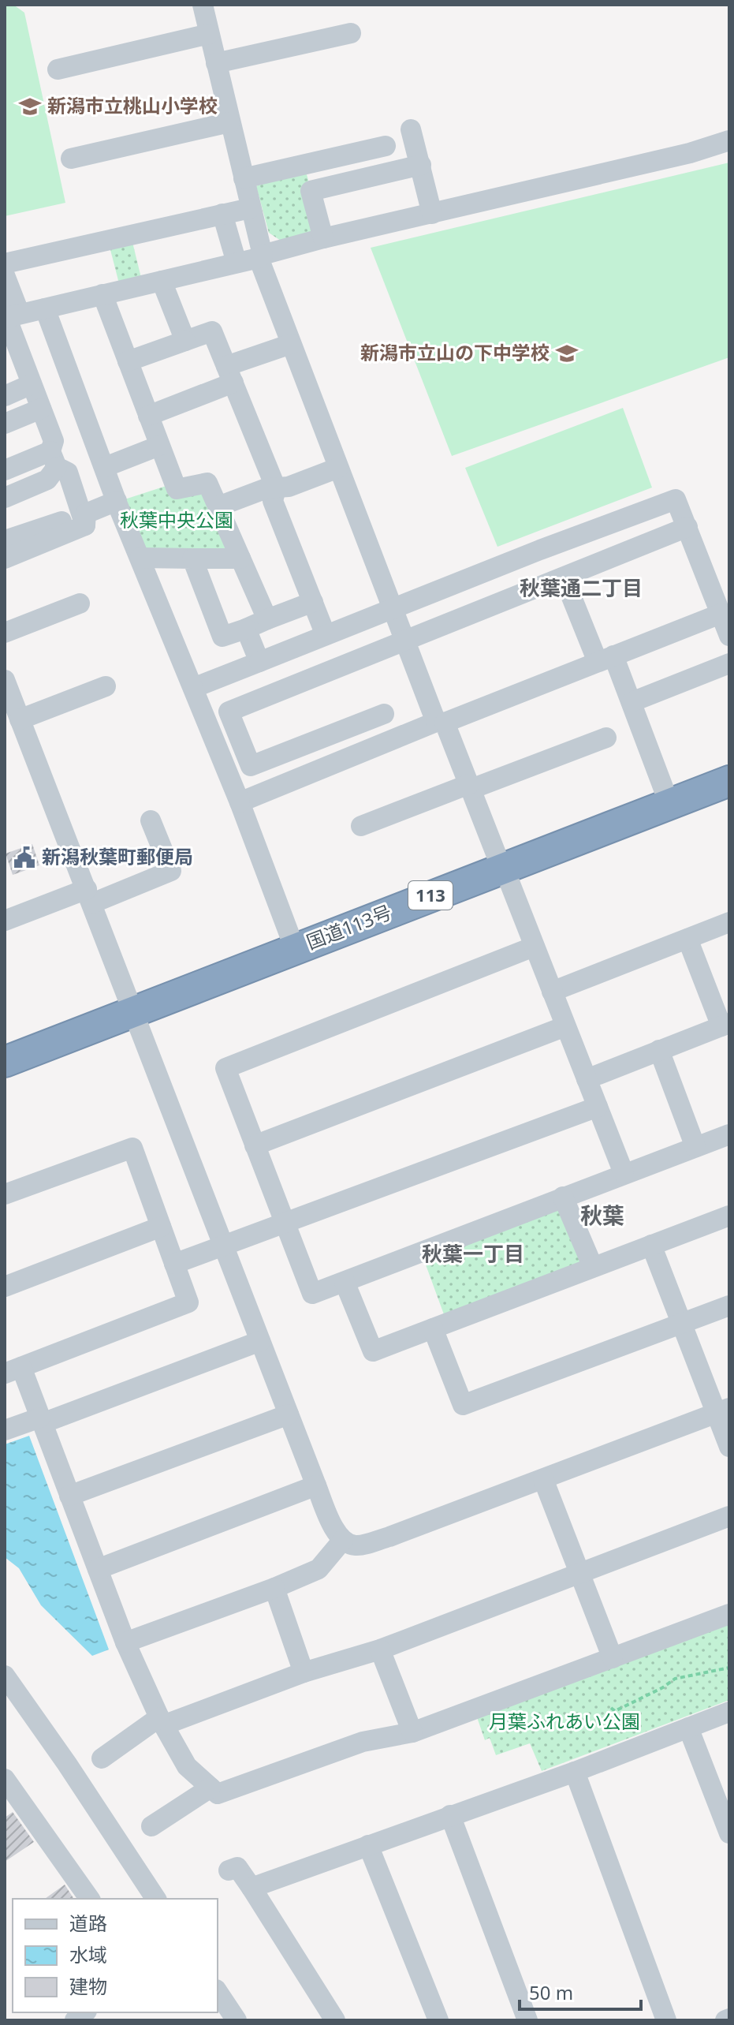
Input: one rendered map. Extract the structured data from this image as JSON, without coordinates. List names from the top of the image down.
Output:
{
  "streets": {
    "highway": ["113", "国道113号"]
  },
  "districts": ["秋葉通二丁目", "秋葉", "秋葉一丁目"],
  "parks": ["秋葉中央公園", "月葉ふれあい公園"],
  "places": {
    "school or university": ["新潟市立桃山小学校", "新潟市立山の下中学校"],
    "public building": ["新潟秋葉町郵便局"]
  },
  "legend": ["道路", "水域", "建物"],
  "scale_bar": "50 m"
}
